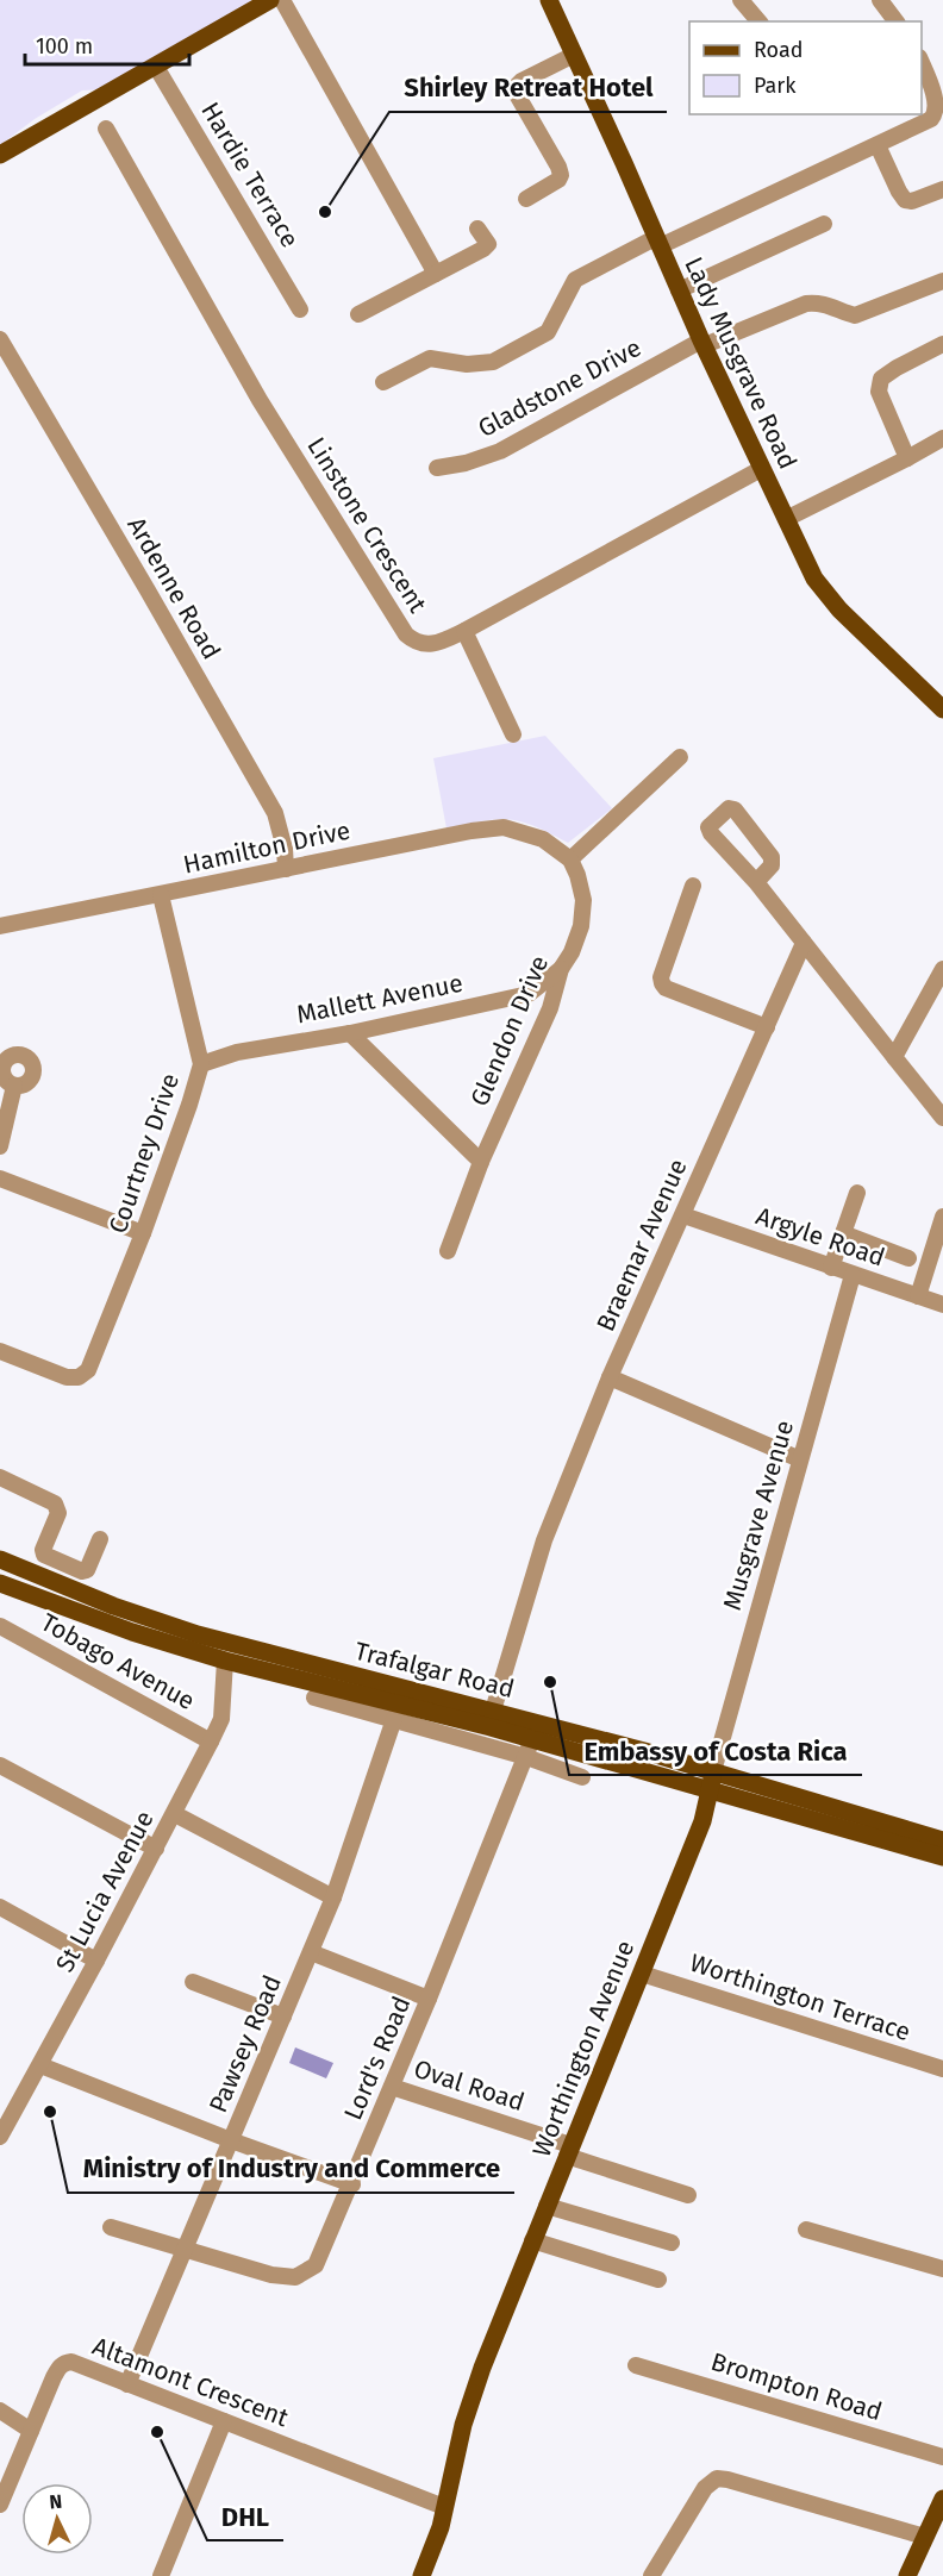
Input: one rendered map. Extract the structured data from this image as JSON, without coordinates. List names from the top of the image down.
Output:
{
  "streets": {
    "main road": ["Lady Musgrave Road", "Trafalgar Road", "Worthington Avenue"],
    "street": [
      "Hardie Terrace",
      "Gladstone Drive",
      "Linstone Crescent",
      "Ardenne Road",
      "Hamilton Drive",
      "Mallett Avenue",
      "Glendon Drive",
      "Courtney Drive",
      "Argyle Road",
      "Braemar Avenue",
      "Musgrave Avenue",
      "Tobago Avenue",
      "St Lucia Avenue",
      "Worthington Terrace",
      "Pawsey Road",
      "Lord's Road",
      "Oval Road",
      "Altamont Crescent",
      "Brompton Road"
    ]
  },
  "crossings": [
    ["Lady Musgrave Road", "Gladstone Drive"],
    ["Lady Musgrave Road", "Linstone Crescent"],
    ["Ardenne Road", "Hamilton Drive"],
    ["Hamilton Drive", "Glendon Drive"],
    ["Hamilton Drive", "Courtney Drive"],
    ["Mallett Avenue", "Glendon Drive"],
    ["Mallett Avenue", "Courtney Drive"],
    ["Argyle Road", "Braemar Avenue"],
    ["Argyle Road", "Musgrave Avenue"],
    ["Braemar Avenue", "Trafalgar Road"],
    ["Musgrave Avenue", "Trafalgar Road"],
    ["Musgrave Avenue", "Worthington Avenue"],
    ["Tobago Avenue", "St Lucia Avenue"],
    ["Trafalgar Road", "St Lucia Avenue"],
    ["Trafalgar Road", "Worthington Avenue"],
    ["Trafalgar Road", "Lord's Road"],
    ["Worthington Terrace", "Worthington Avenue"],
    ["Pawsey Road", "Lord's Road"],
    ["Pawsey Road", "Altamont Crescent"],
    ["Worthington Avenue", "Oval Road"],
    ["Worthington Avenue", "Altamont Crescent"],
    ["Lord's Road", "Oval Road"]
  ],
  "places": [
    "Shirley Retreat Hotel",
    "Embassy of Costa Rica",
    "Ministry of Industry and Commerce",
    "DHL"
  ],
  "legend": ["Road", "Park"],
  "scale_bar": "100 m",
  "north": "top"
}
